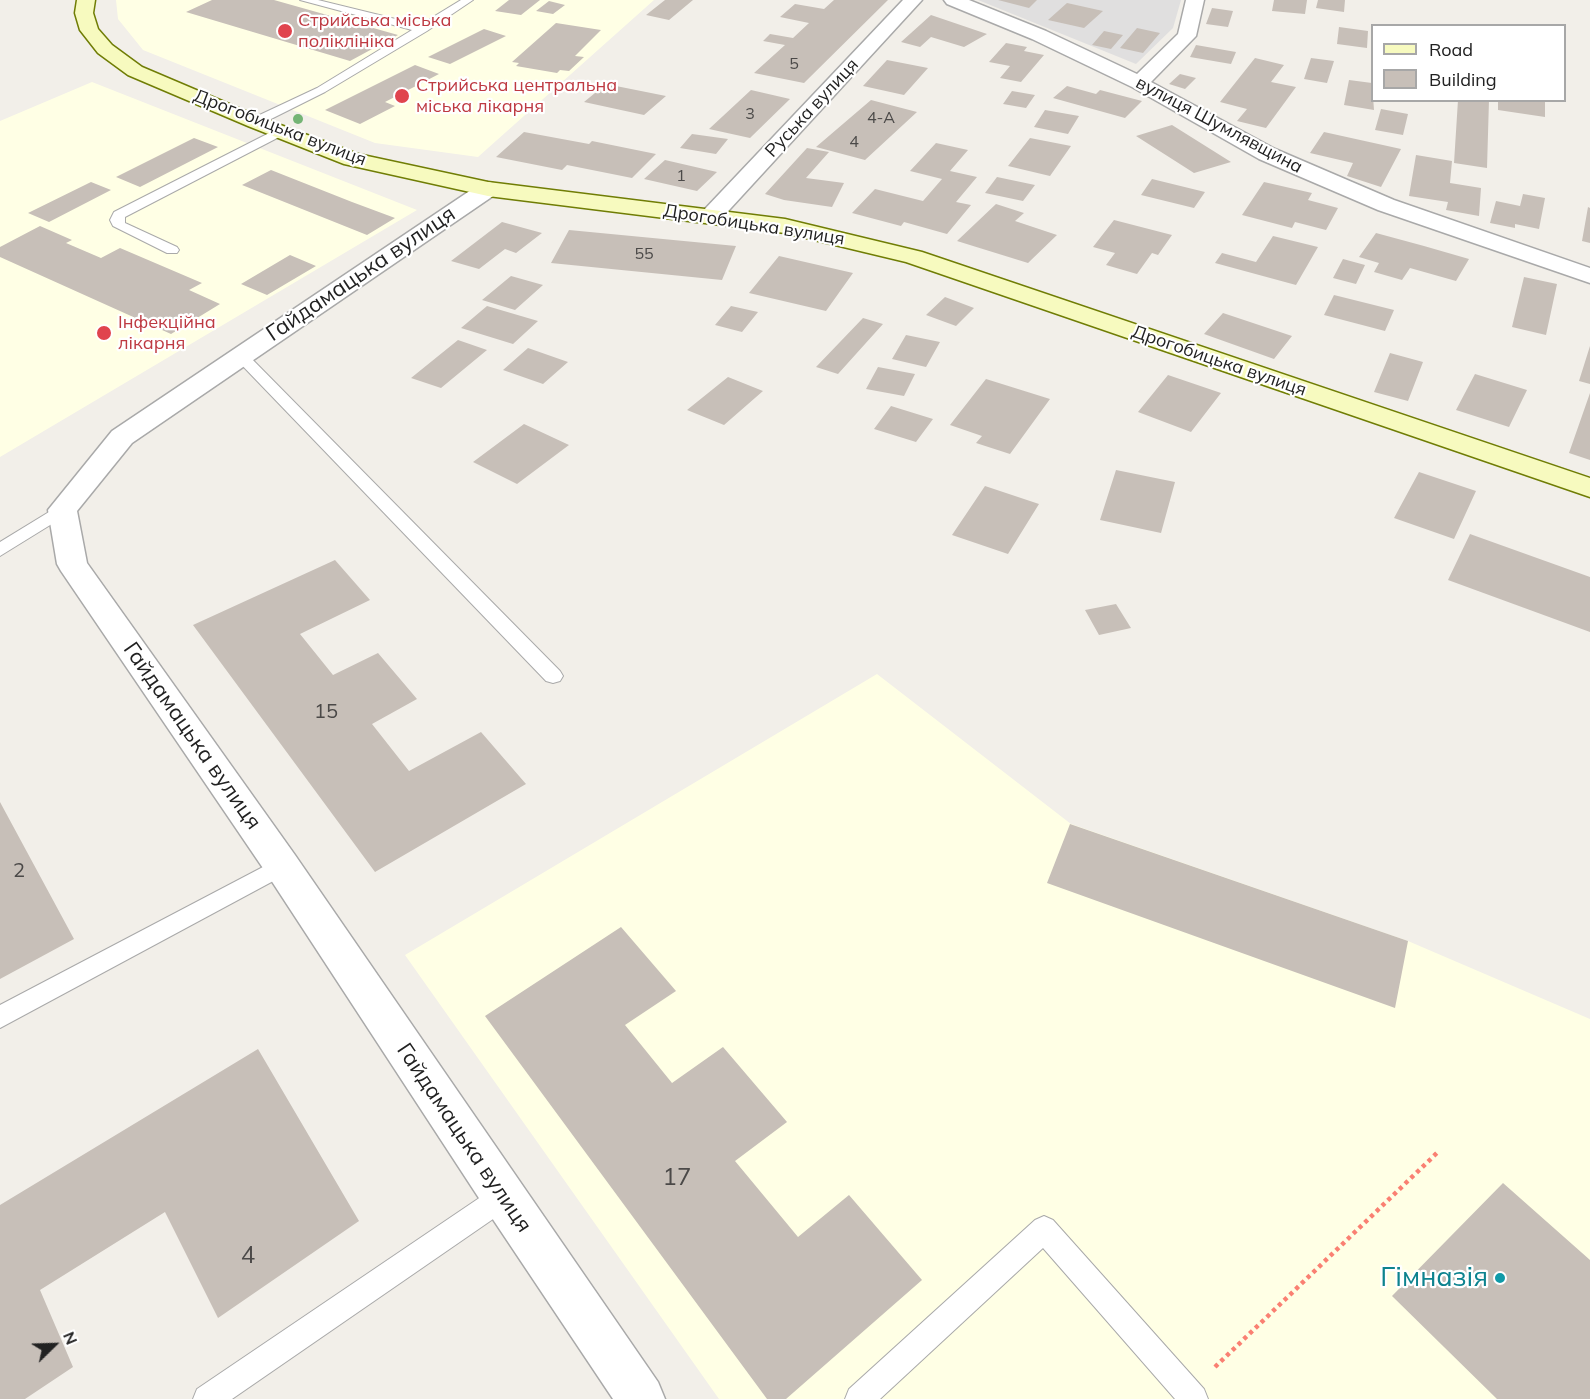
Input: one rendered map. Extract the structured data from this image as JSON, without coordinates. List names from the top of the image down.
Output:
{
  "streets": {
    "main road": ["Дрогобицька вулиця"],
    "street": ["Руська вулиця", "вулиця Шумлявщина", "Гайдамацька вулиця"]
  },
  "crossings": [
    ["Руська вулиця", "Дрогобицька вулиця"],
    ["Дрогобицька вулиця", "Гайдамацька вулиця"]
  ],
  "places": [
    "Стрийська міська поліклініка",
    "Стрийська центральна міська лікарня",
    "Інфекційна лікарня",
    "Гімназія"
  ],
  "house_numbers": [
    "5",
    "3",
    "4-А",
    "4",
    "1",
    "55",
    "15",
    "2",
    "17",
    "4"
  ],
  "legend": ["Road", "Building"],
  "north": "top right"
}
